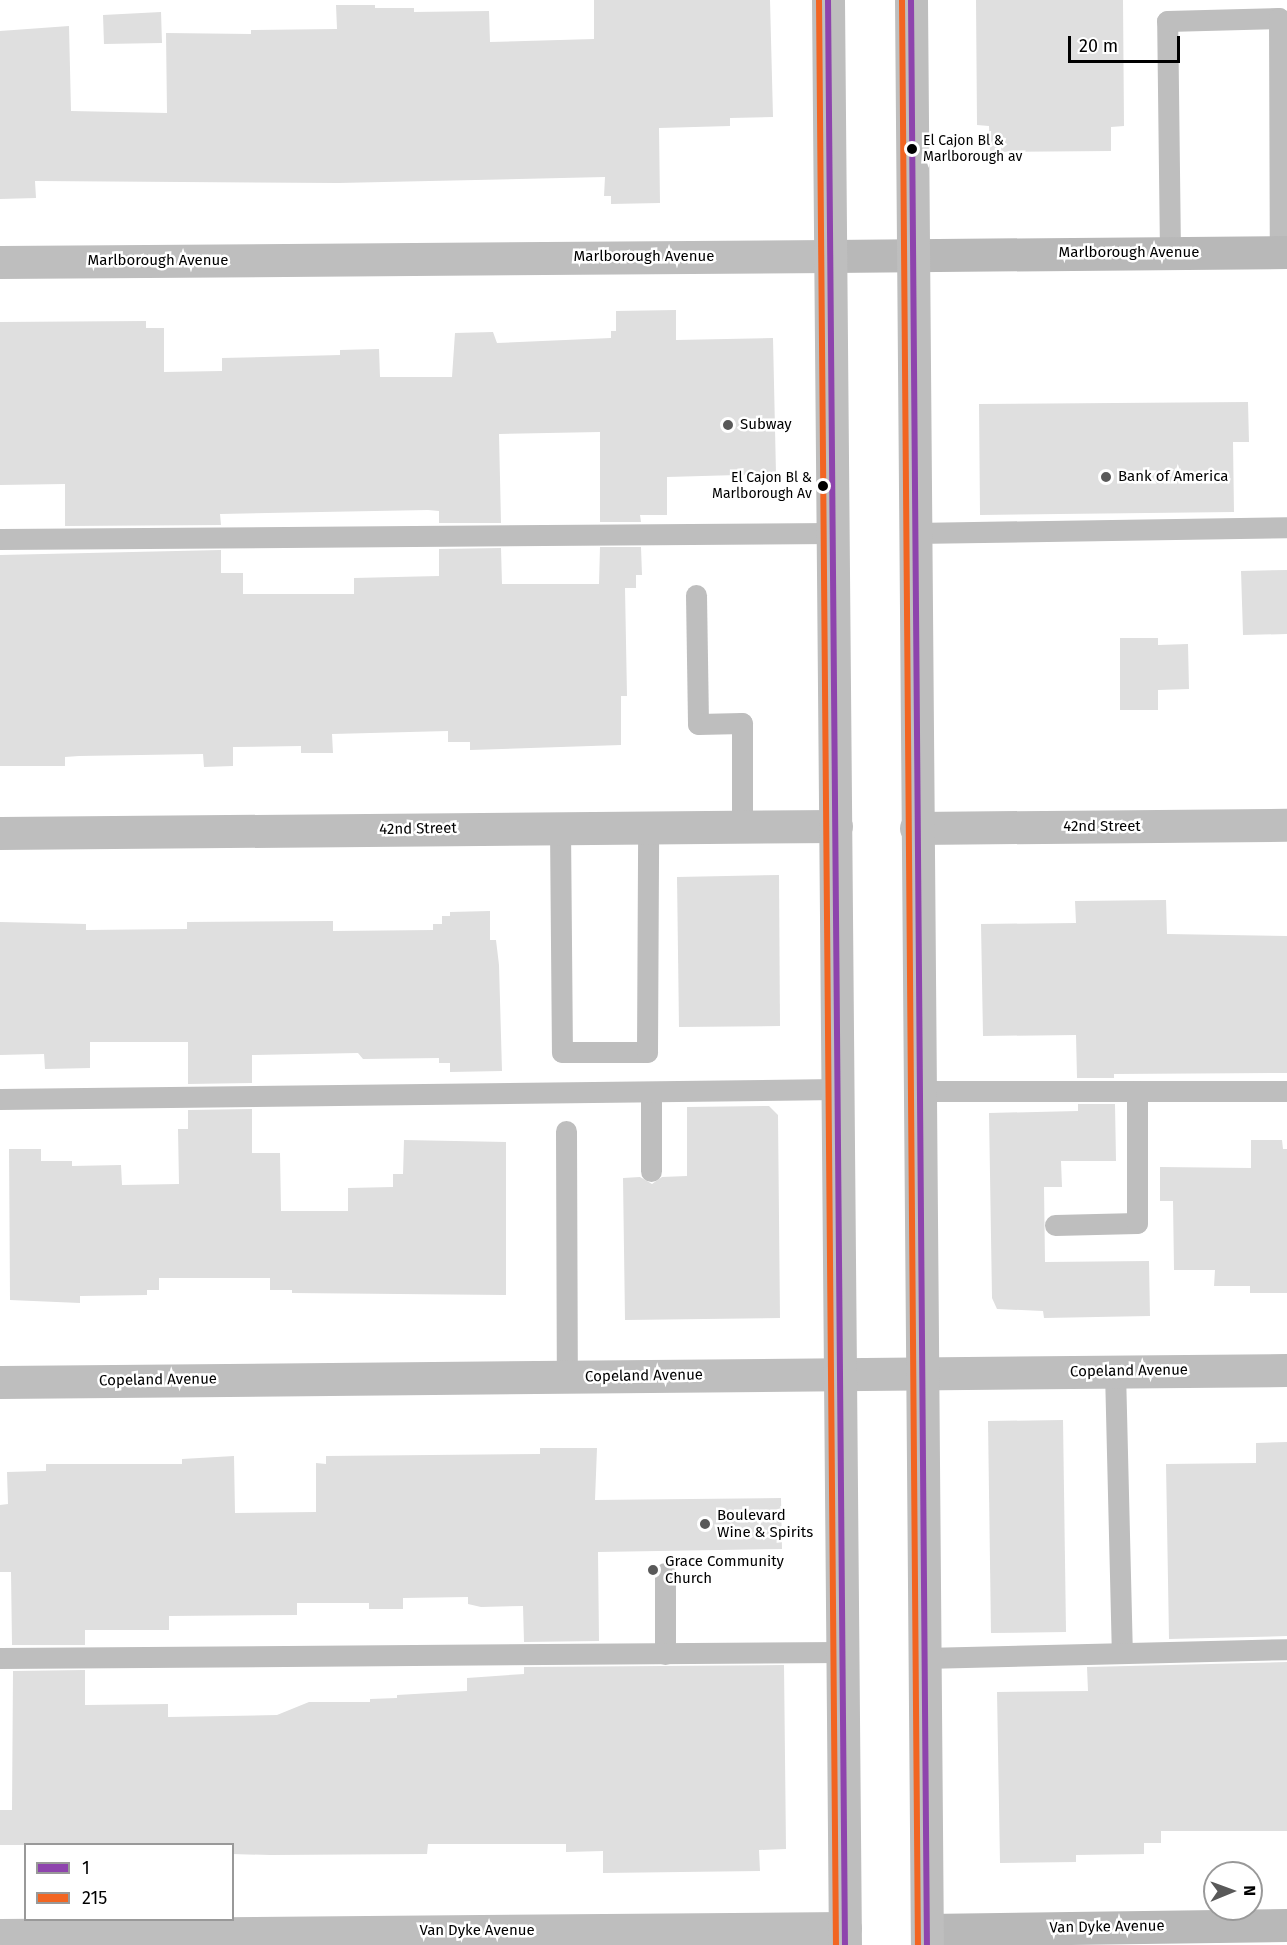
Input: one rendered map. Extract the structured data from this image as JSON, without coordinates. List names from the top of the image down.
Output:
{
  "streets": {
    "street": [
      "Marlborough Avenue",
      "42nd Street",
      "Copeland Avenue",
      "Van Dyke Avenue"
    ]
  },
  "places": [
    "El Cajon Bl & Marlborough av",
    "Subway",
    "Bank of America",
    "El Cajon Bl & Marlborough Av",
    "Boulevard Wine & Spirits",
    "Grace Community Church"
  ],
  "lines": ["transit line 1", "transit line 215"],
  "legend": ["1", "215"],
  "scale_bar": "20 m",
  "north": "right"
}
